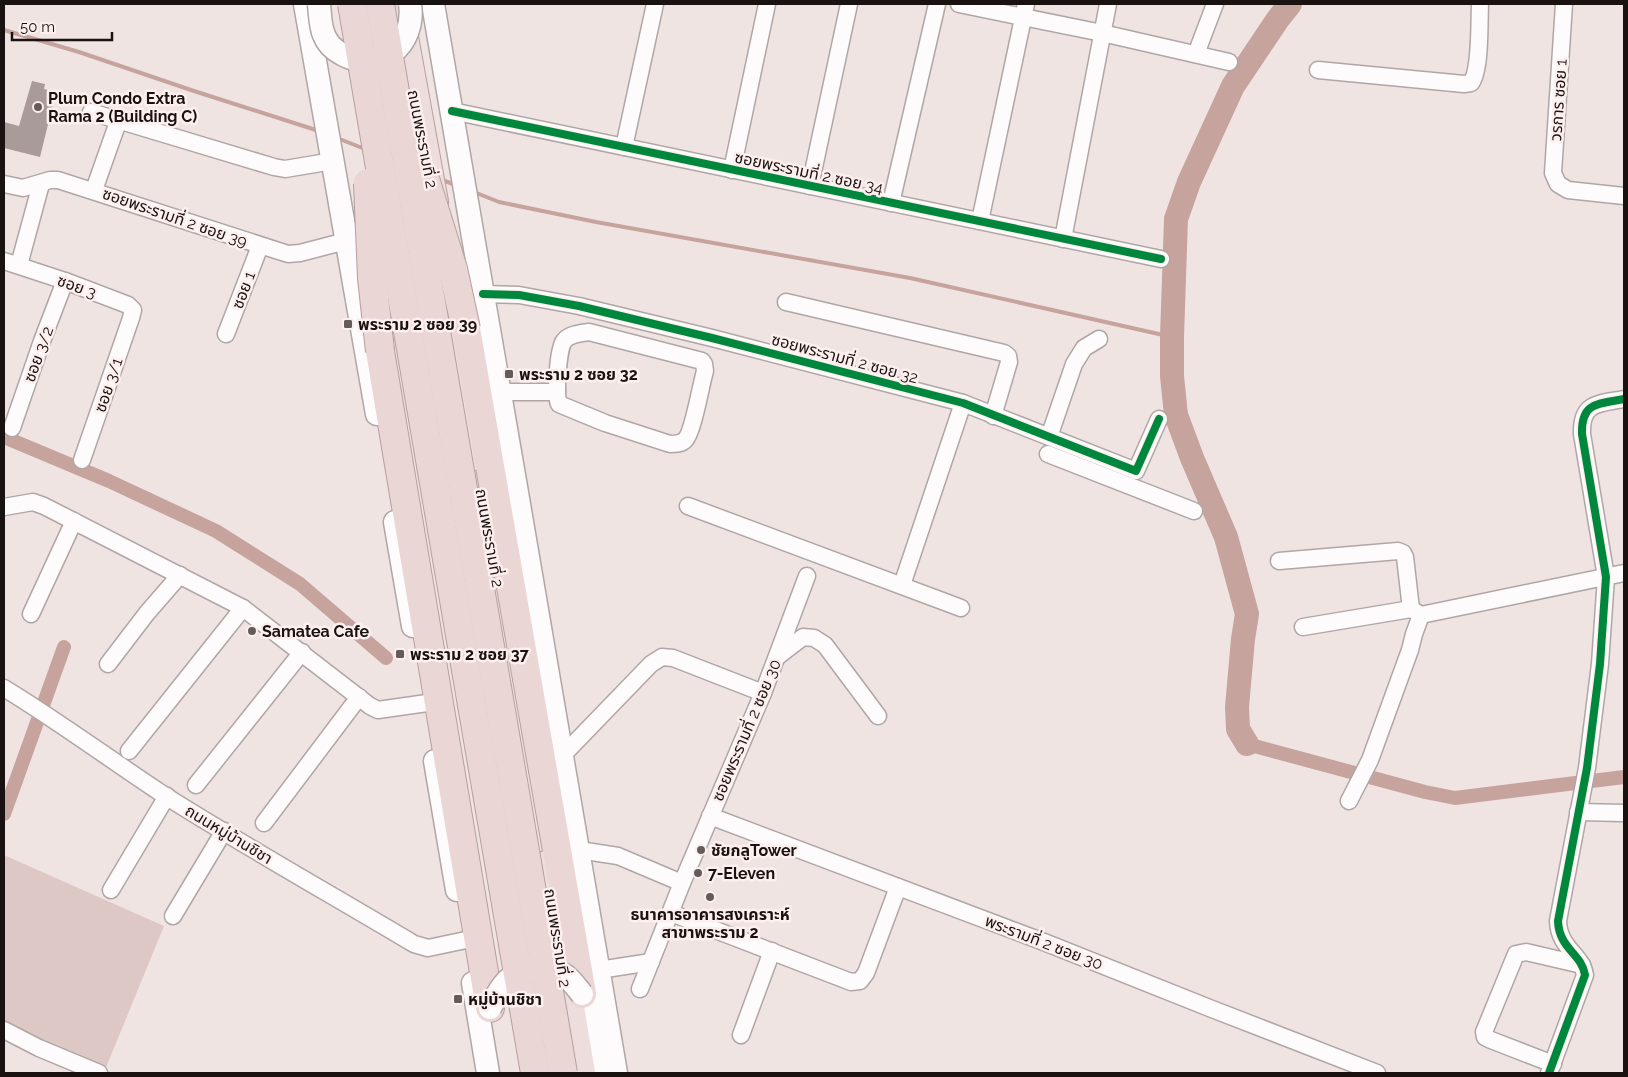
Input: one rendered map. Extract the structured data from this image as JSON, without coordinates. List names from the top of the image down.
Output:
{
  "streets": {
    "highway": ["ถนนพระรามที่ 2"],
    "street": [
      "วรการ ซอย 1",
      "ซอยพระรามที่ 2 ซอย 34",
      "ซอยพระรามที่ 2 ซอย 39",
      "ซอย 3",
      "ซอย 1",
      "ซอย 3/2",
      "ซอยพระรามที่ 2 ซอย 32",
      "ซอย 3/1",
      "ซอยพระรามที่ 2 ซอย 30",
      "ถนนหมู่บ้านชิชา",
      "พระรามที่ 2 ซอย 30"
    ]
  },
  "crossings": [
    ["ถนนพระรามที่ 2", "ซอยพระรามที่ 2 ซอย 34"],
    ["ถนนพระรามที่ 2", "ซอยพระรามที่ 2 ซอย 32"],
    ["ซอยพระรามที่ 2 ซอย 39", "ซอย 3"],
    ["ซอยพระรามที่ 2 ซอย 39", "ซอย 1"],
    ["ซอย 3", "ซอย 3/2"],
    ["ซอย 3", "ซอย 3/1"],
    ["ซอยพระรามที่ 2 ซอย 30", "พระรามที่ 2 ซอย 30"]
  ],
  "places": {
    "other": [
      "Plum Condo Extra Rama 2 (Building C)",
      "Samatea Cafe",
      "ชัยกลูTower",
      "7-Eleven",
      "ธนาคารอาคารสงเคราะห์ สาขาพระราม 2"
    ],
    "transit": [
      "พระราม 2 ซอย 39",
      "พระราม 2 ซอย 32",
      "พระราม 2 ซอย 37",
      "หมู่บ้านชิชา"
    ]
  },
  "scale_bar": "50 m"
}
